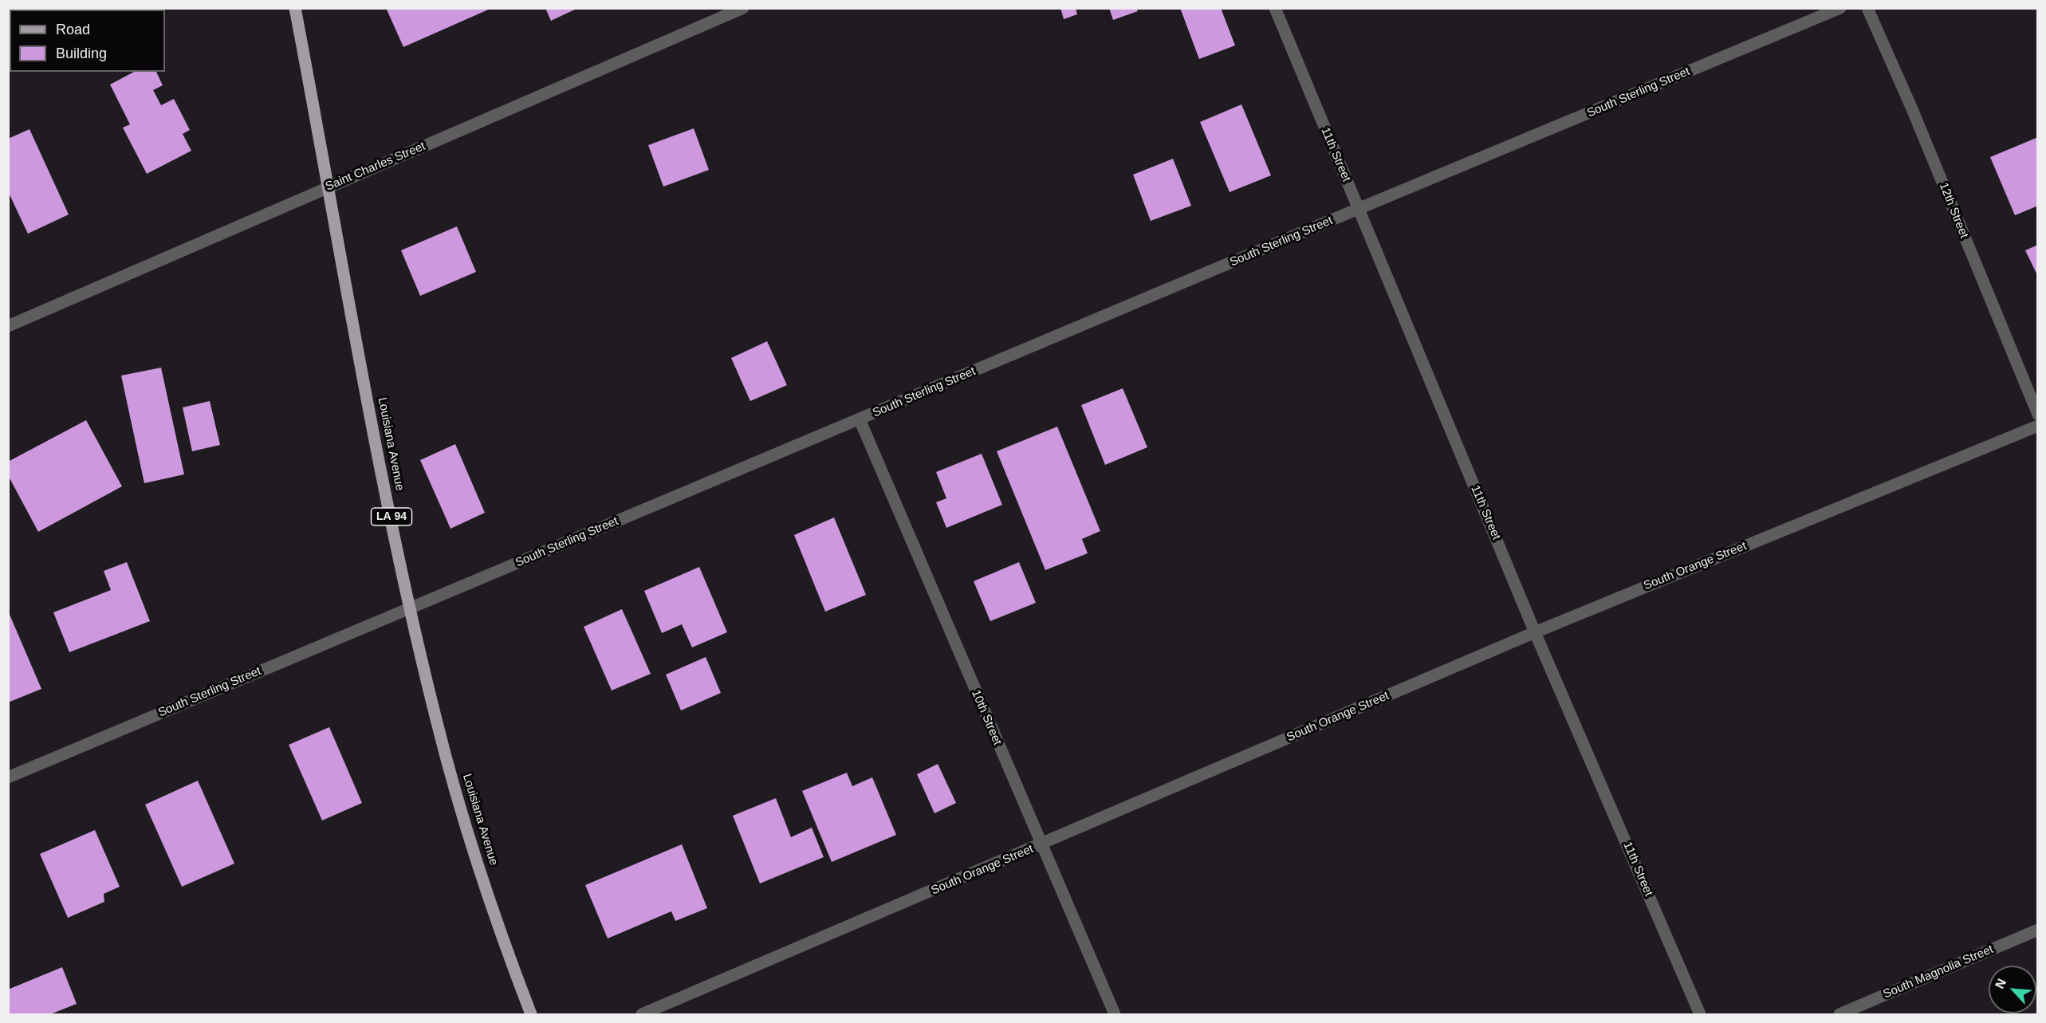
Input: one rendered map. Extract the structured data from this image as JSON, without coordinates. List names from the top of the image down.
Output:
{
  "streets": {
    "main road": ["Louisiana Avenue", "LA 94"],
    "street": [
      "South Sterling Street",
      "11th Street",
      "Saint Charles Street",
      "12th Street",
      "South Orange Street",
      "10th Street",
      "South Magnolia Street"
    ]
  },
  "crossings": [
    ["South Sterling Street", "11th Street"],
    ["South Sterling Street", "Louisiana Avenue"],
    ["South Sterling Street", "10th Street"],
    ["11th Street", "South Orange Street"],
    ["Saint Charles Street", "Louisiana Avenue"],
    ["South Orange Street", "10th Street"]
  ],
  "legend": ["Road", "Building"],
  "north": "top left"
}
